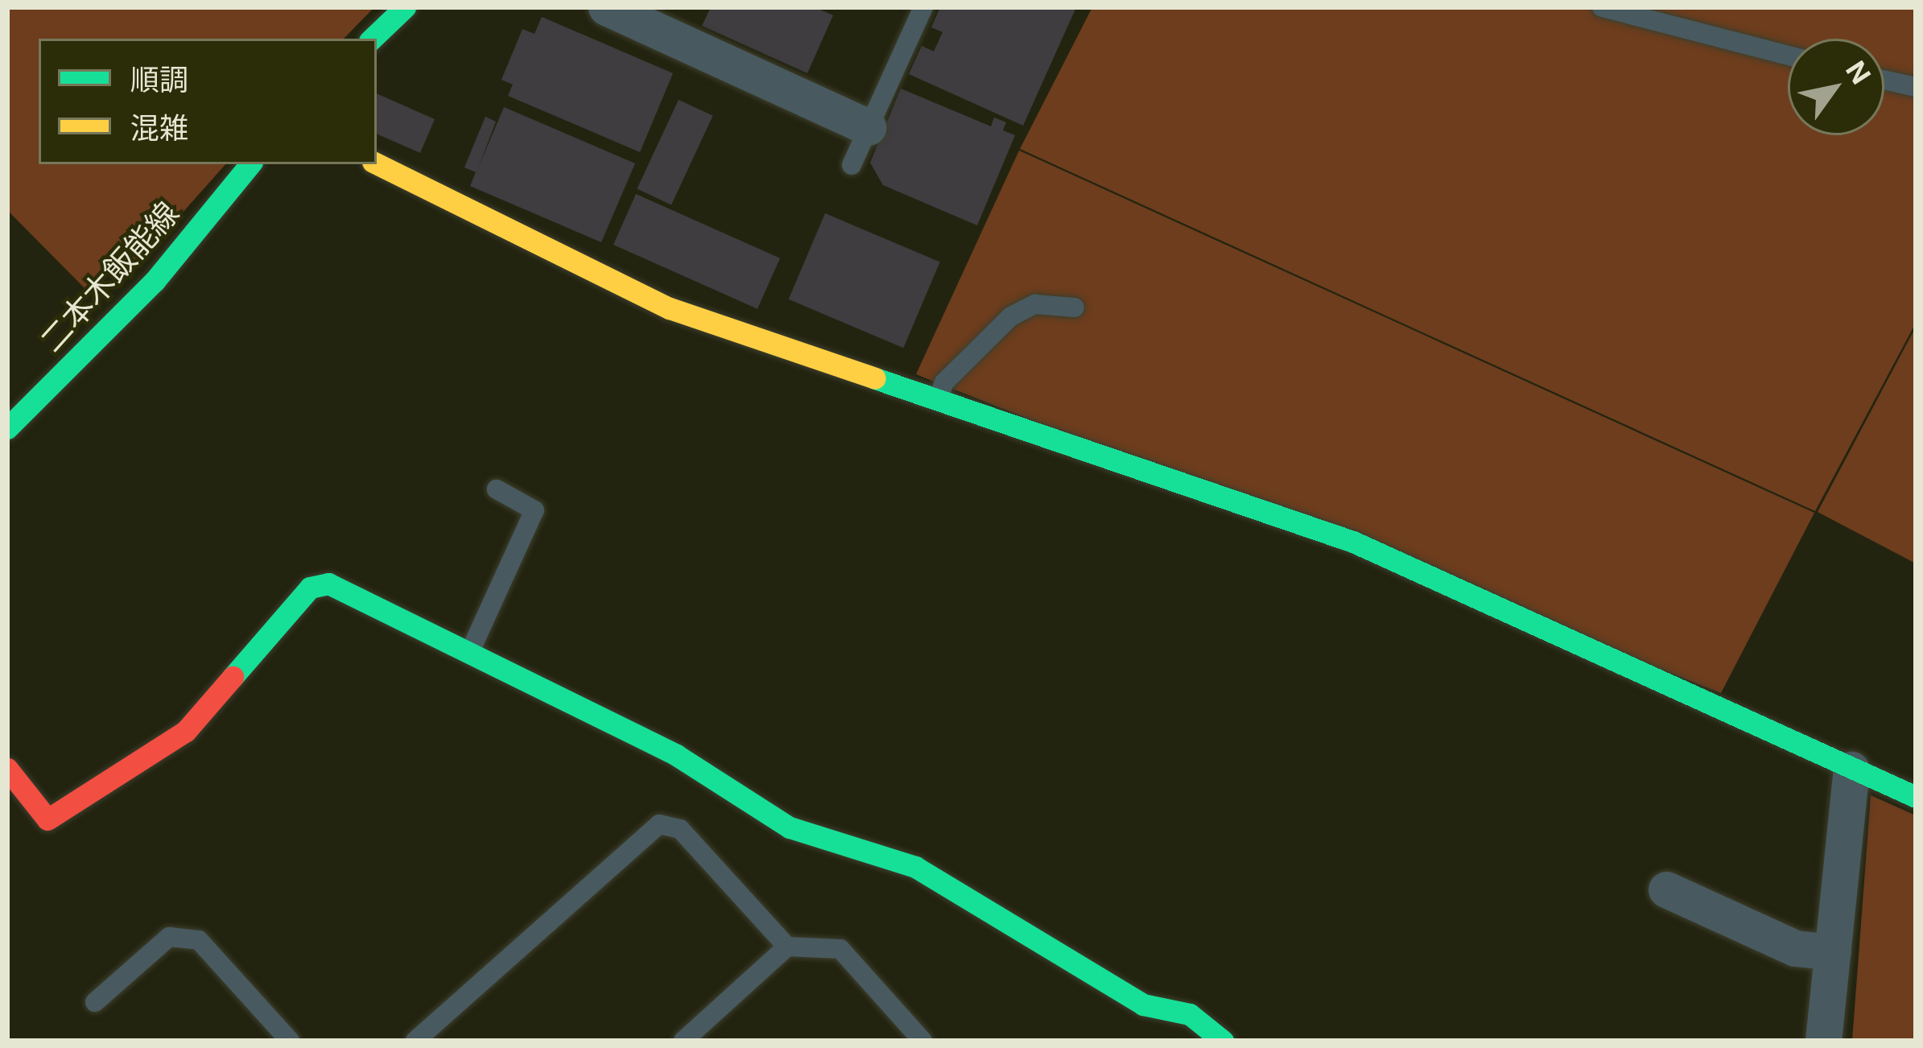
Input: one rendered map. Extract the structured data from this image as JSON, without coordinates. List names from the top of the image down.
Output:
{
  "streets": {
    "street": ["二本木飯能線"]
  },
  "legend": ["順調", "混雑"],
  "north": "top right"
}
